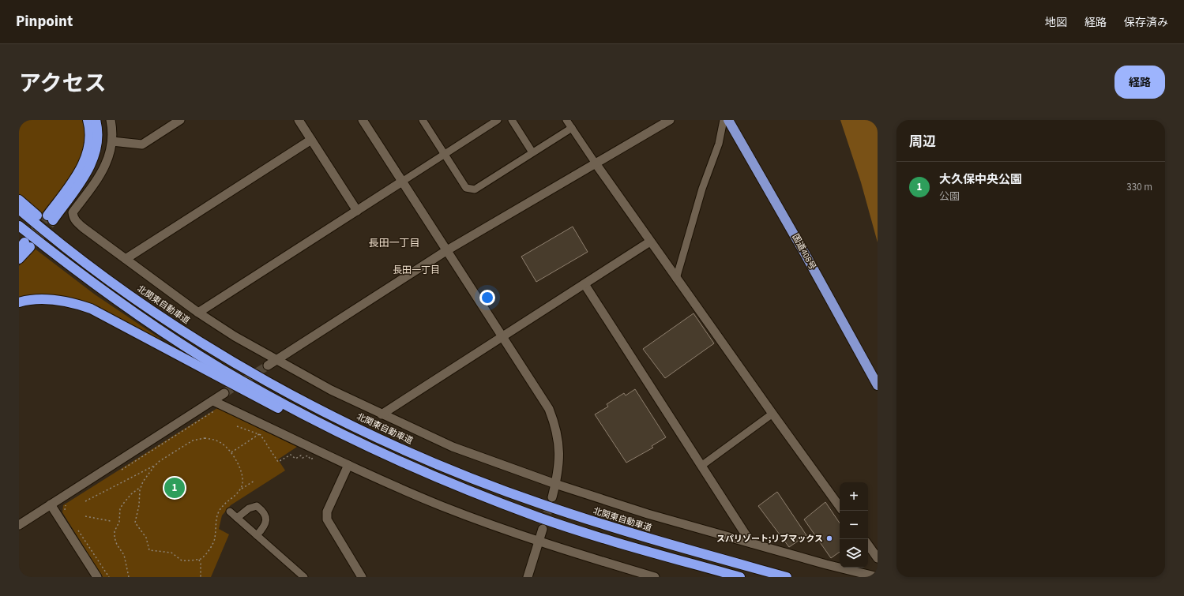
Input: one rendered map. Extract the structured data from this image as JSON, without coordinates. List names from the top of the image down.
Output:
{
  "streets": {
    "highway": ["国道408号", "北関東自動車道"]
  },
  "districts": ["長田一丁目", "長田一丁目"],
  "places": ["スパリゾート;リブマックス"],
  "page": {
    "header": "Pinpoint",
    "nav": ["地図", "経路", "保存済み"],
    "title": "アクセス",
    "buttons": "経路",
    "heading": "周辺",
    "list": [
      {
        "mark": "1",
        "name": "大久保中央公園",
        "note": "公園",
        "value": "330 m"
      }
    ],
    "pins": "1",
    "map_buttons": ["+", "−"]
  }
}
